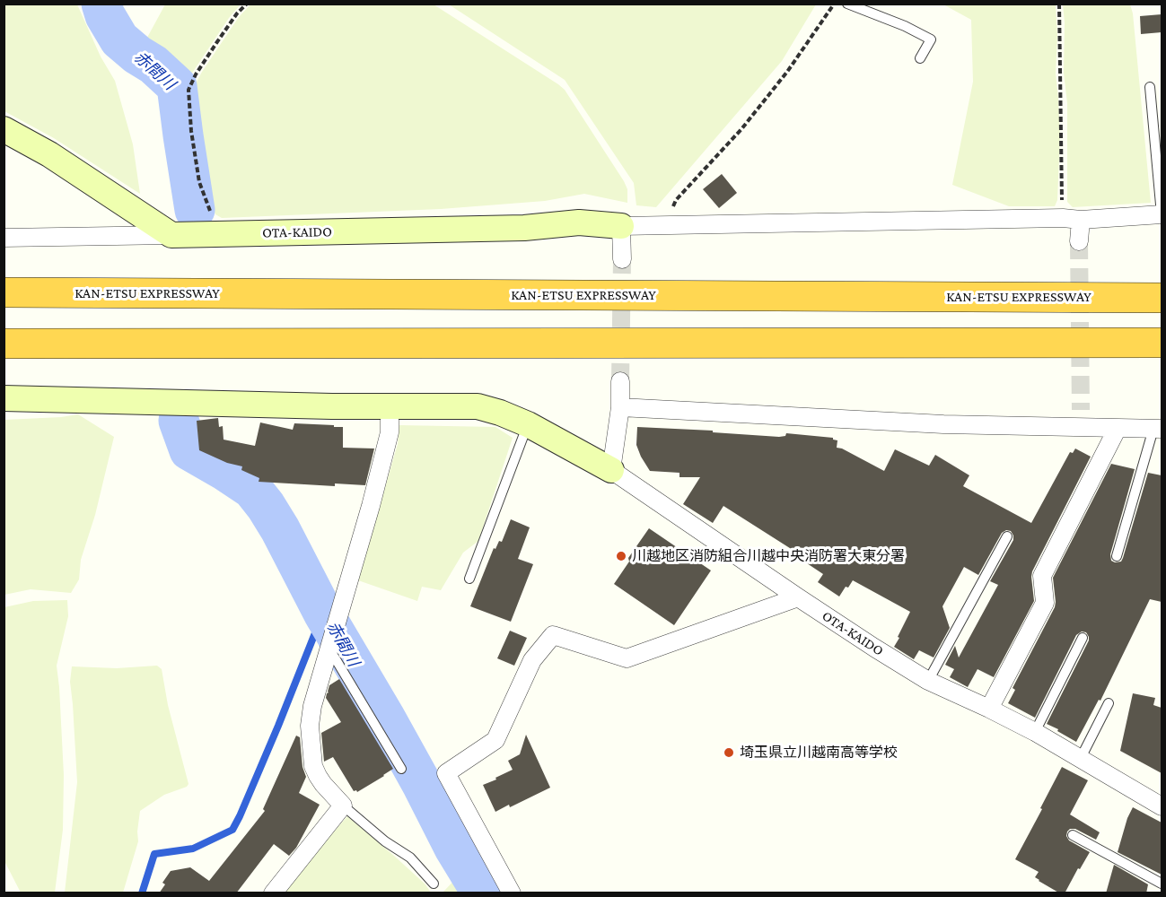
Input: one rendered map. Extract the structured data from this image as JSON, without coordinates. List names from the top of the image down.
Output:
{
  "streets": {
    "highway": ["KAN-ETSU EXPRESSWAY"],
    "street": ["OTA-KAIDO"]
  },
  "water": ["赤間川"],
  "places": ["川越地区消防組合川越中央消防署大東分署", "埼玉県立川越南高等学校"]
}
